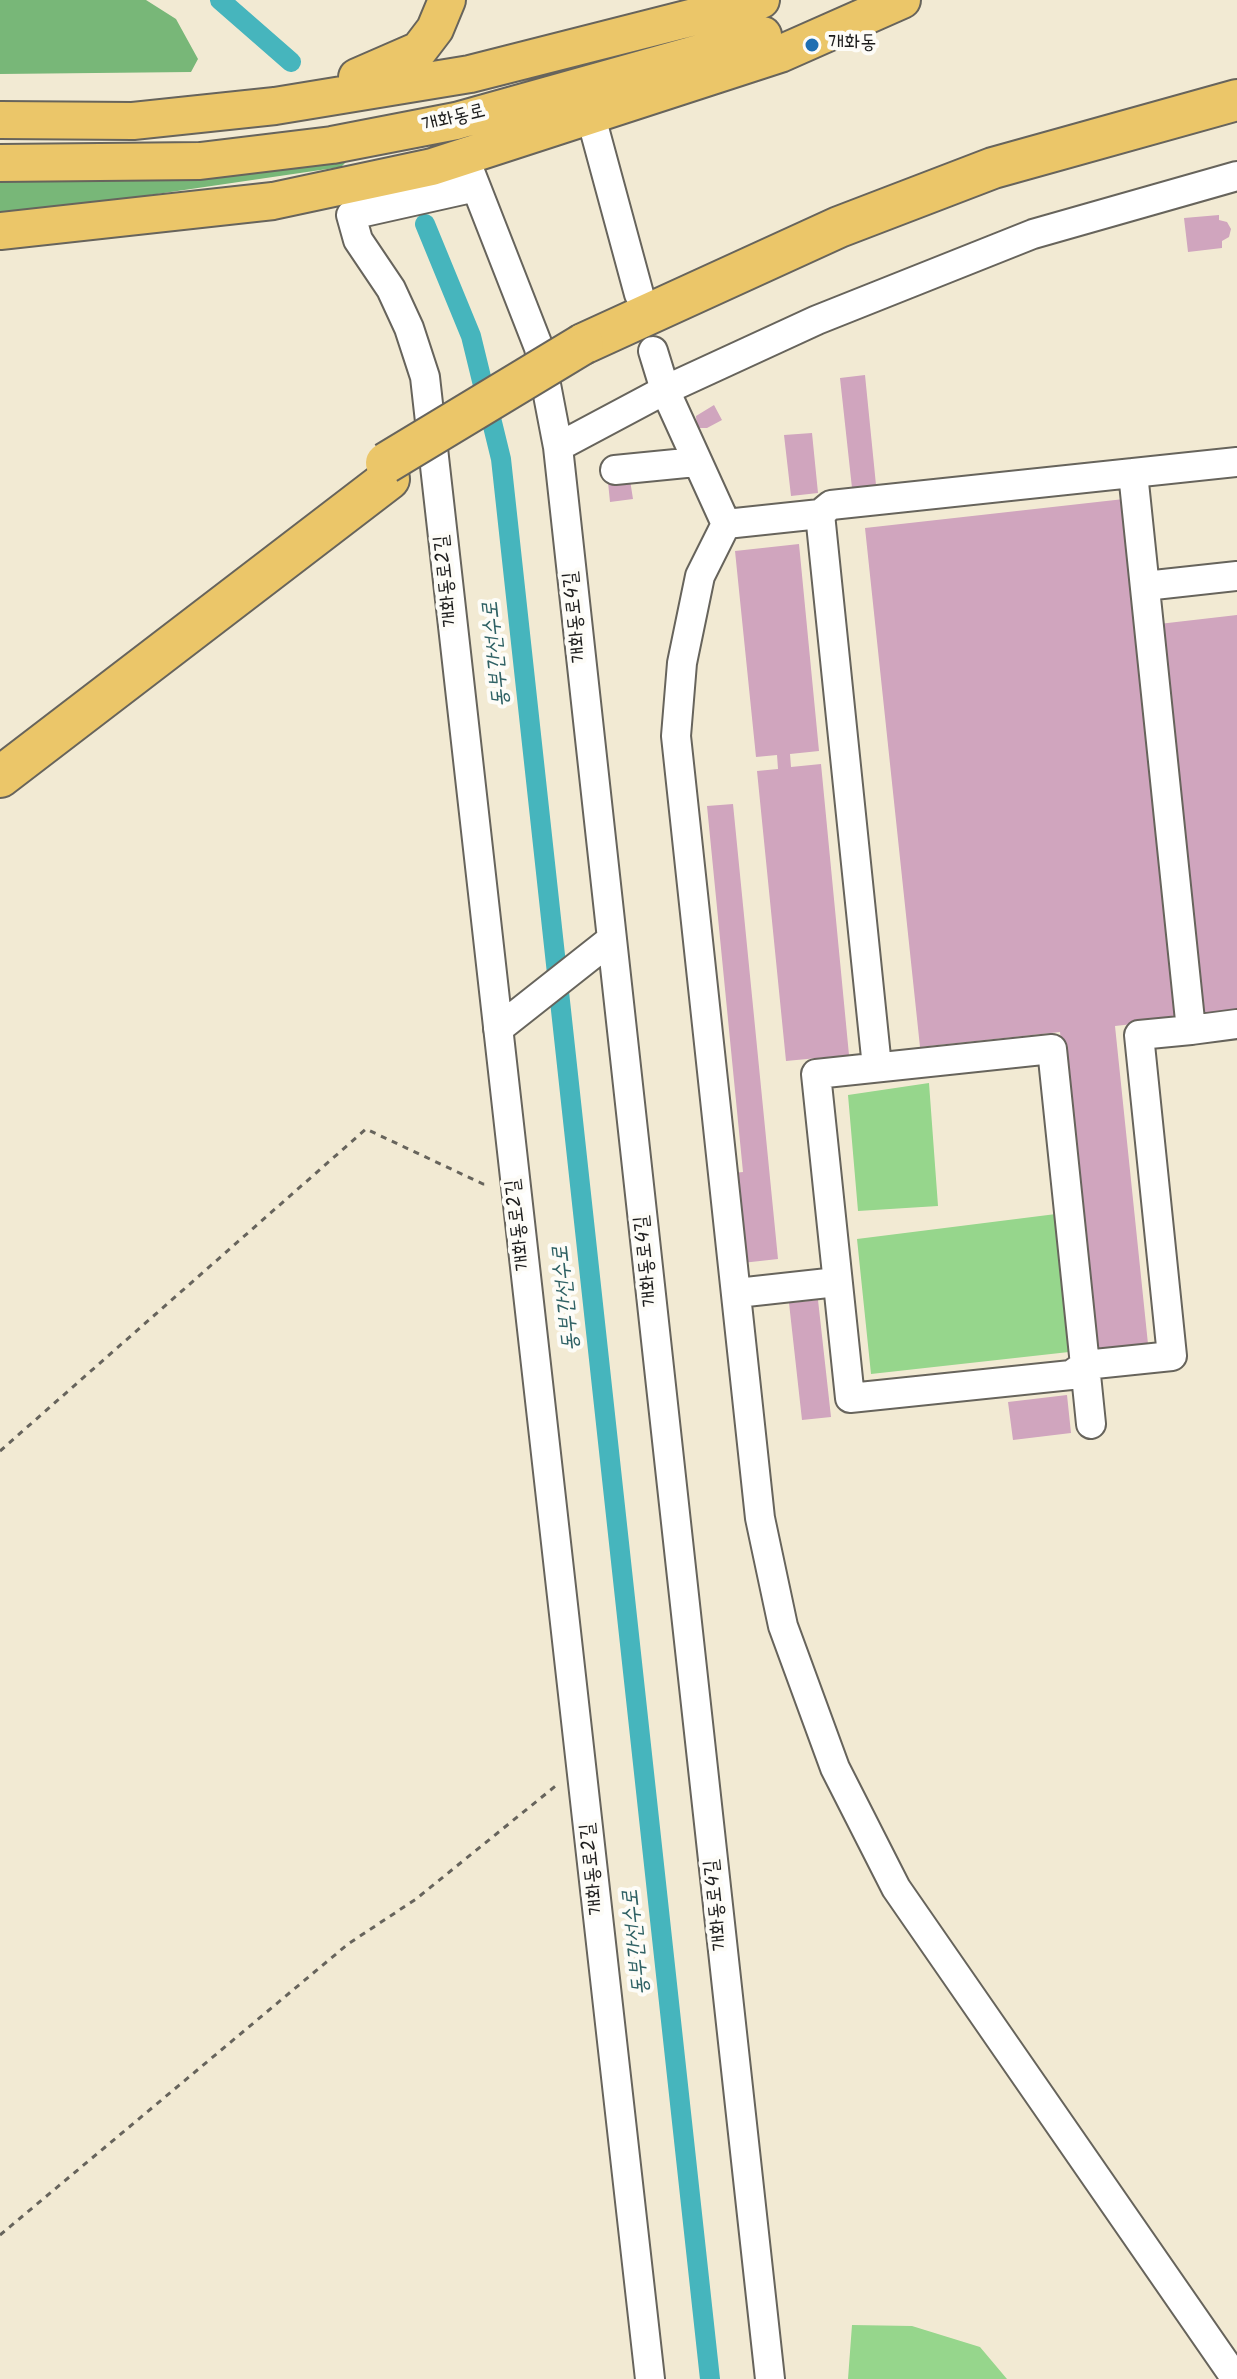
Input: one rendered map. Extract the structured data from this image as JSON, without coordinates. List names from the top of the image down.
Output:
{
  "streets": {
    "main road": ["개화동로"],
    "street": ["개화동로2길", "개화동로4길"]
  },
  "crossings": [
    ["개화동로2길", "개화동로4길"]
  ],
  "water": ["동부간선수로"],
  "places": ["개화동"]
}
